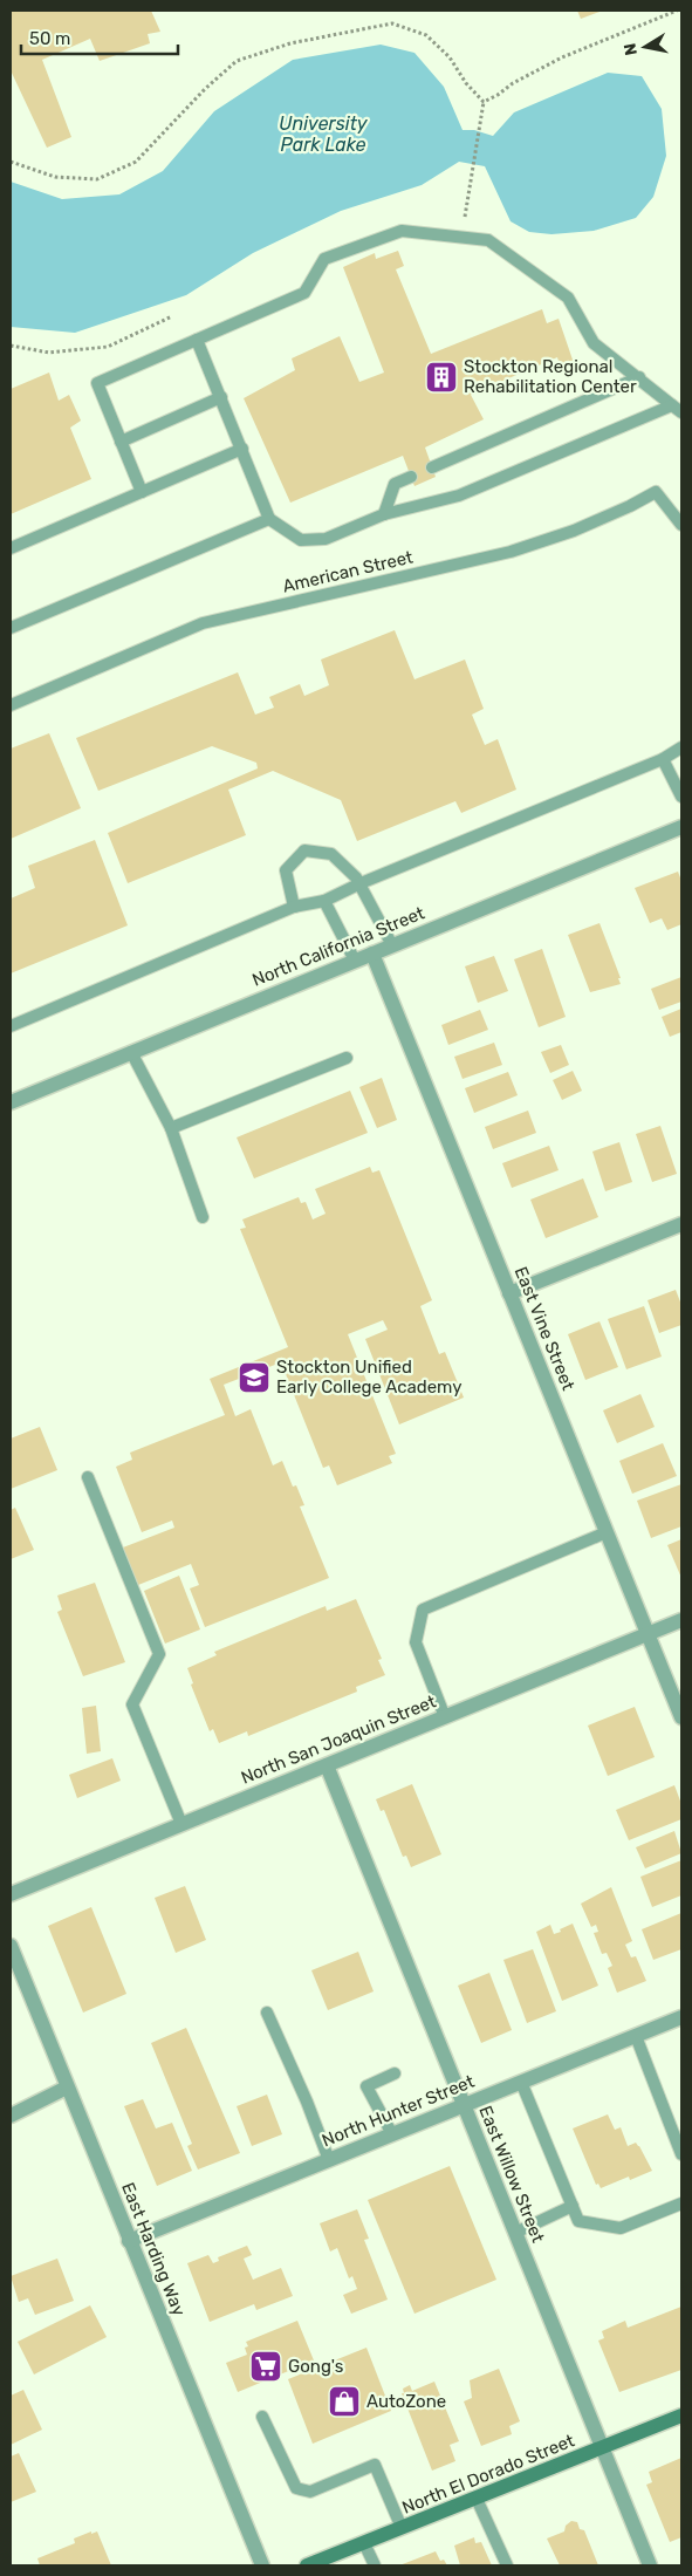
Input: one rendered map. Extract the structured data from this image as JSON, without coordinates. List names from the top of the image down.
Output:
{
  "streets": {
    "main road": ["North El Dorado Street"],
    "street": [
      "North California Street",
      "East Vine Street",
      "North San Joaquin Street",
      "North Hunter Street",
      "East Willow Street",
      "East Harding Way"
    ],
    "lane": ["American Street"]
  },
  "crossings": [
    ["North California Street", "East Vine Street"],
    ["East Vine Street", "North San Joaquin Street"],
    ["North San Joaquin Street", "East Willow Street"],
    ["North Hunter Street", "East Willow Street"],
    ["North Hunter Street", "East Harding Way"],
    ["East Willow Street", "North El Dorado Street"]
  ],
  "water": ["University Park Lake"],
  "places": {
    "building": ["Stockton Regional Rehabilitation Center"],
    "school or university": ["Stockton Unified Early College Academy"],
    "supermarket": ["Gong's"],
    "shop": ["AutoZone"]
  },
  "scale_bar": "50 m",
  "north": "left"
}
